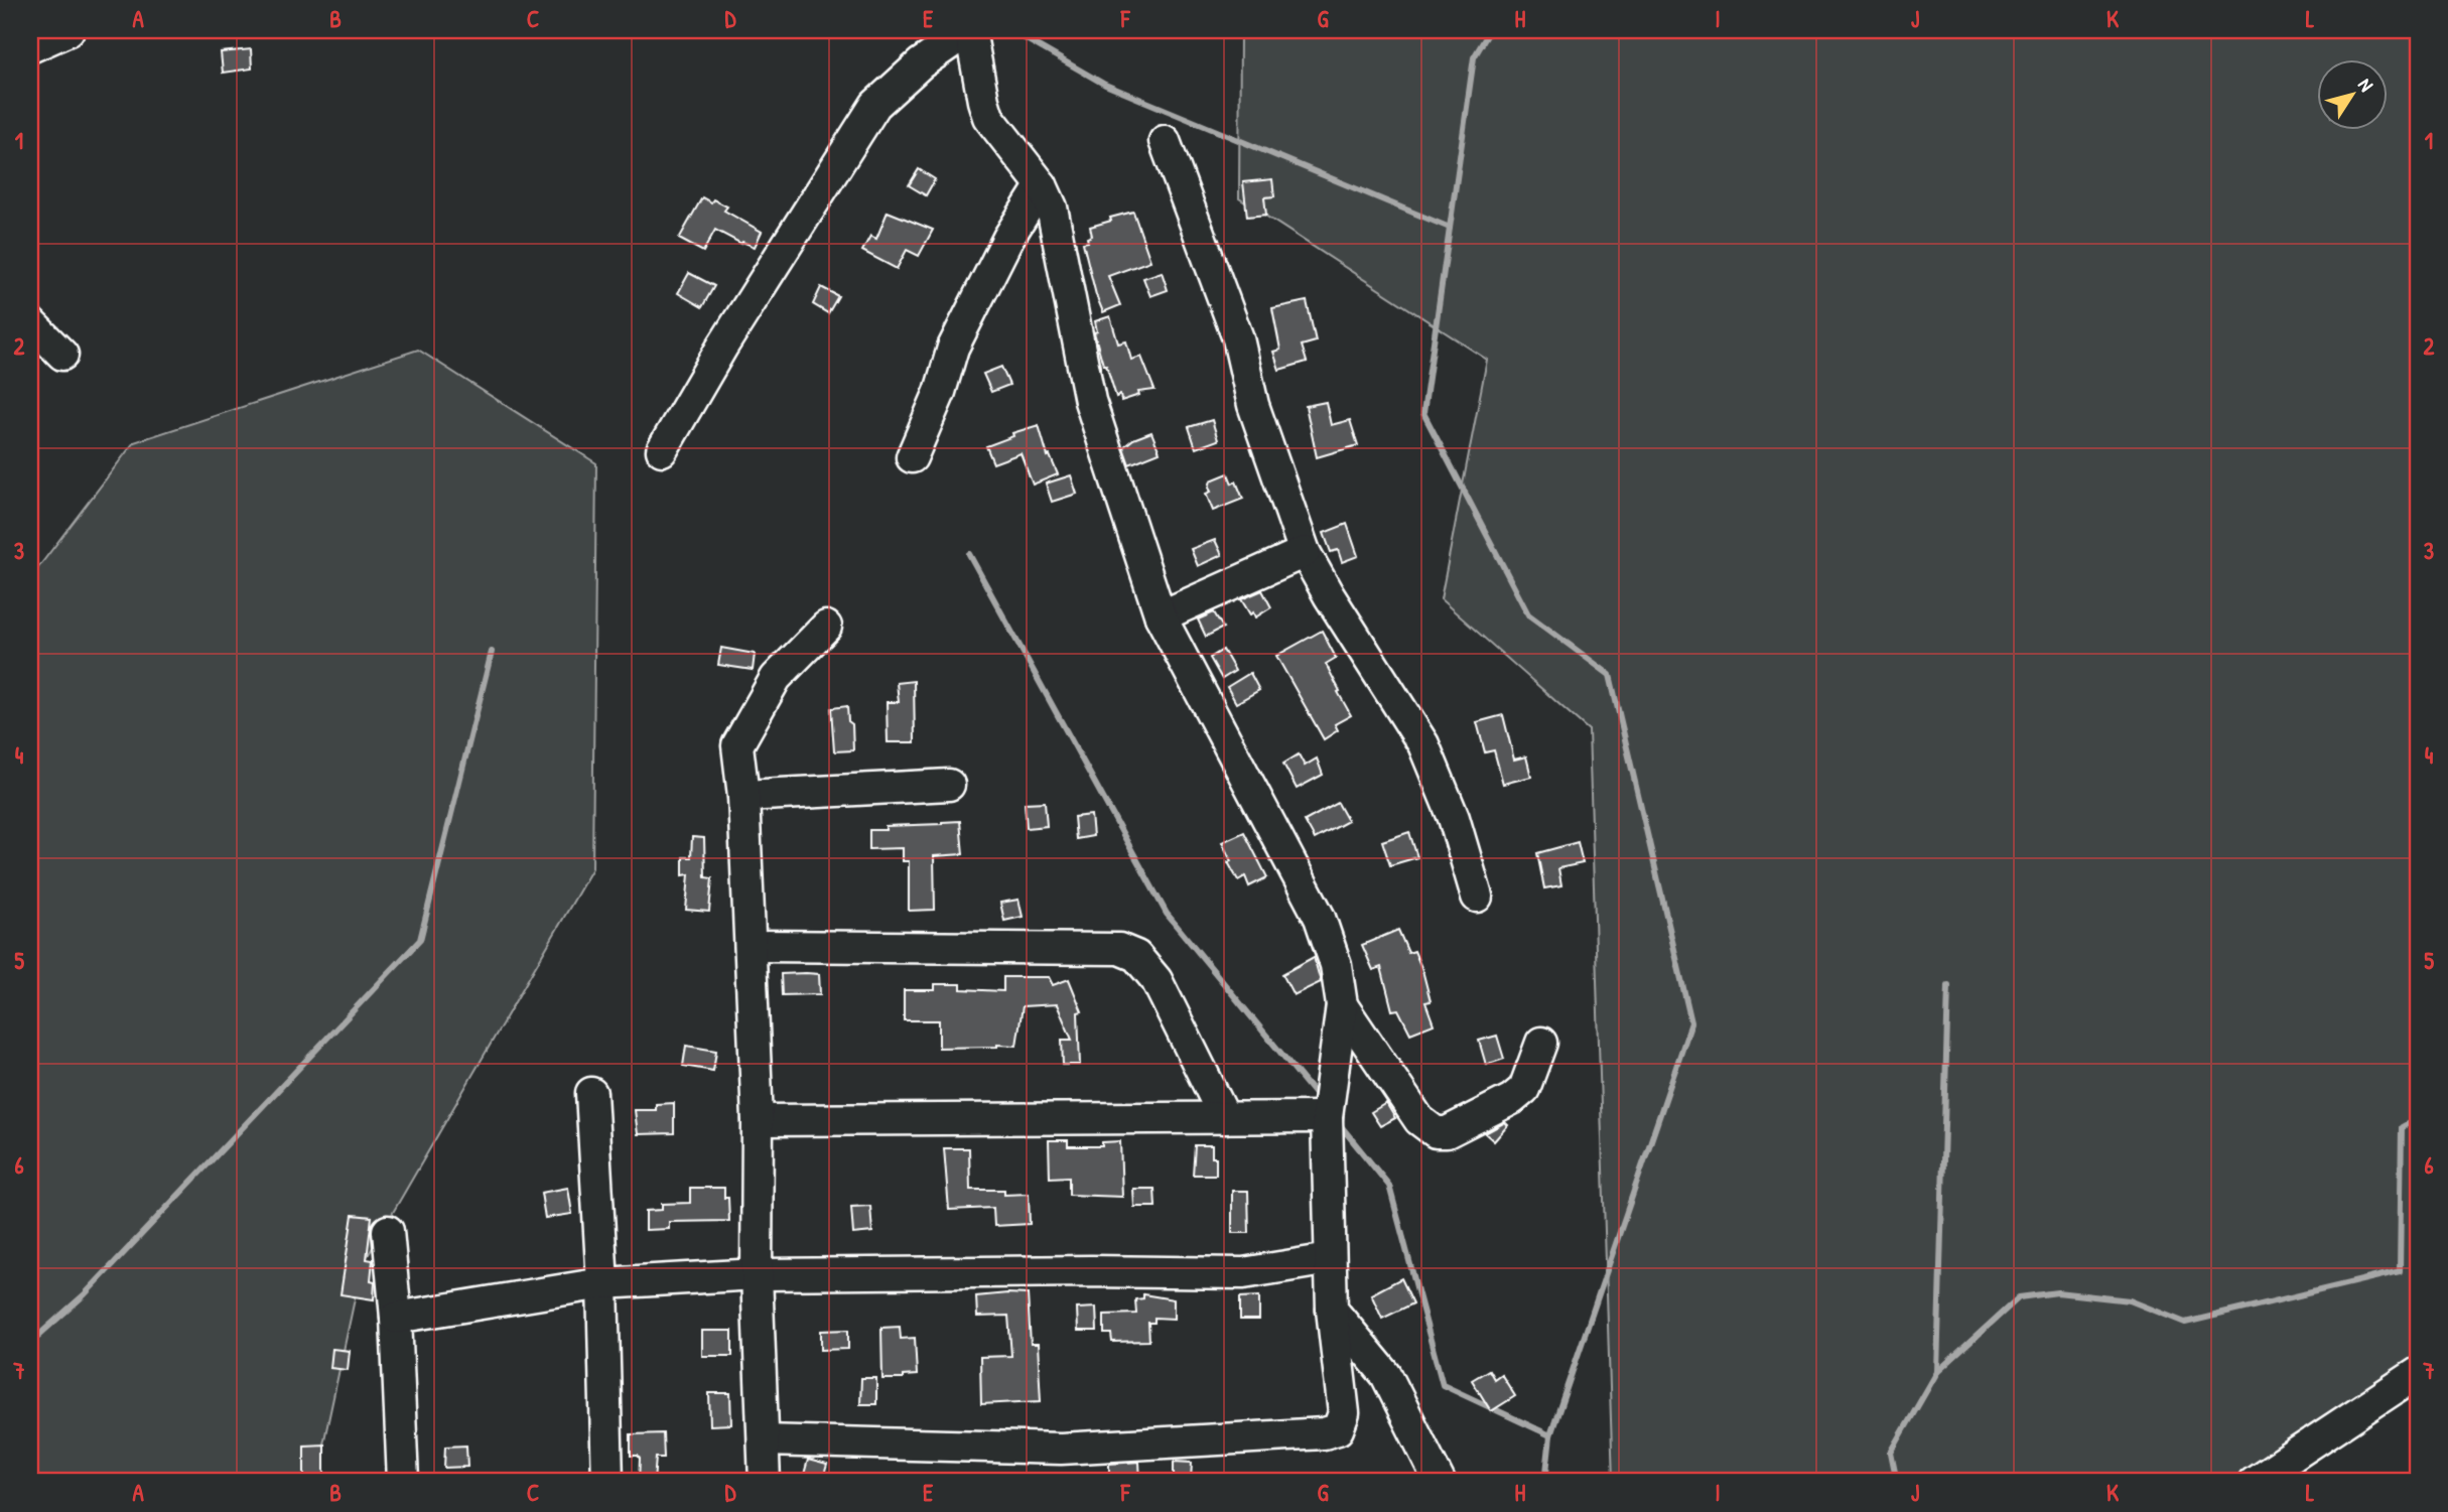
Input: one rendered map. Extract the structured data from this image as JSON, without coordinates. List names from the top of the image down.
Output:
{
  "north": "top right",
  "grid": {
    "columns": [
      "A",
      "B",
      "C",
      "D",
      "E",
      "F",
      "G",
      "H",
      "I",
      "J",
      "K",
      "L"
    ],
    "rows": [
      "1",
      "2",
      "3",
      "4",
      "5",
      "6",
      "7"
    ]
  }
}
